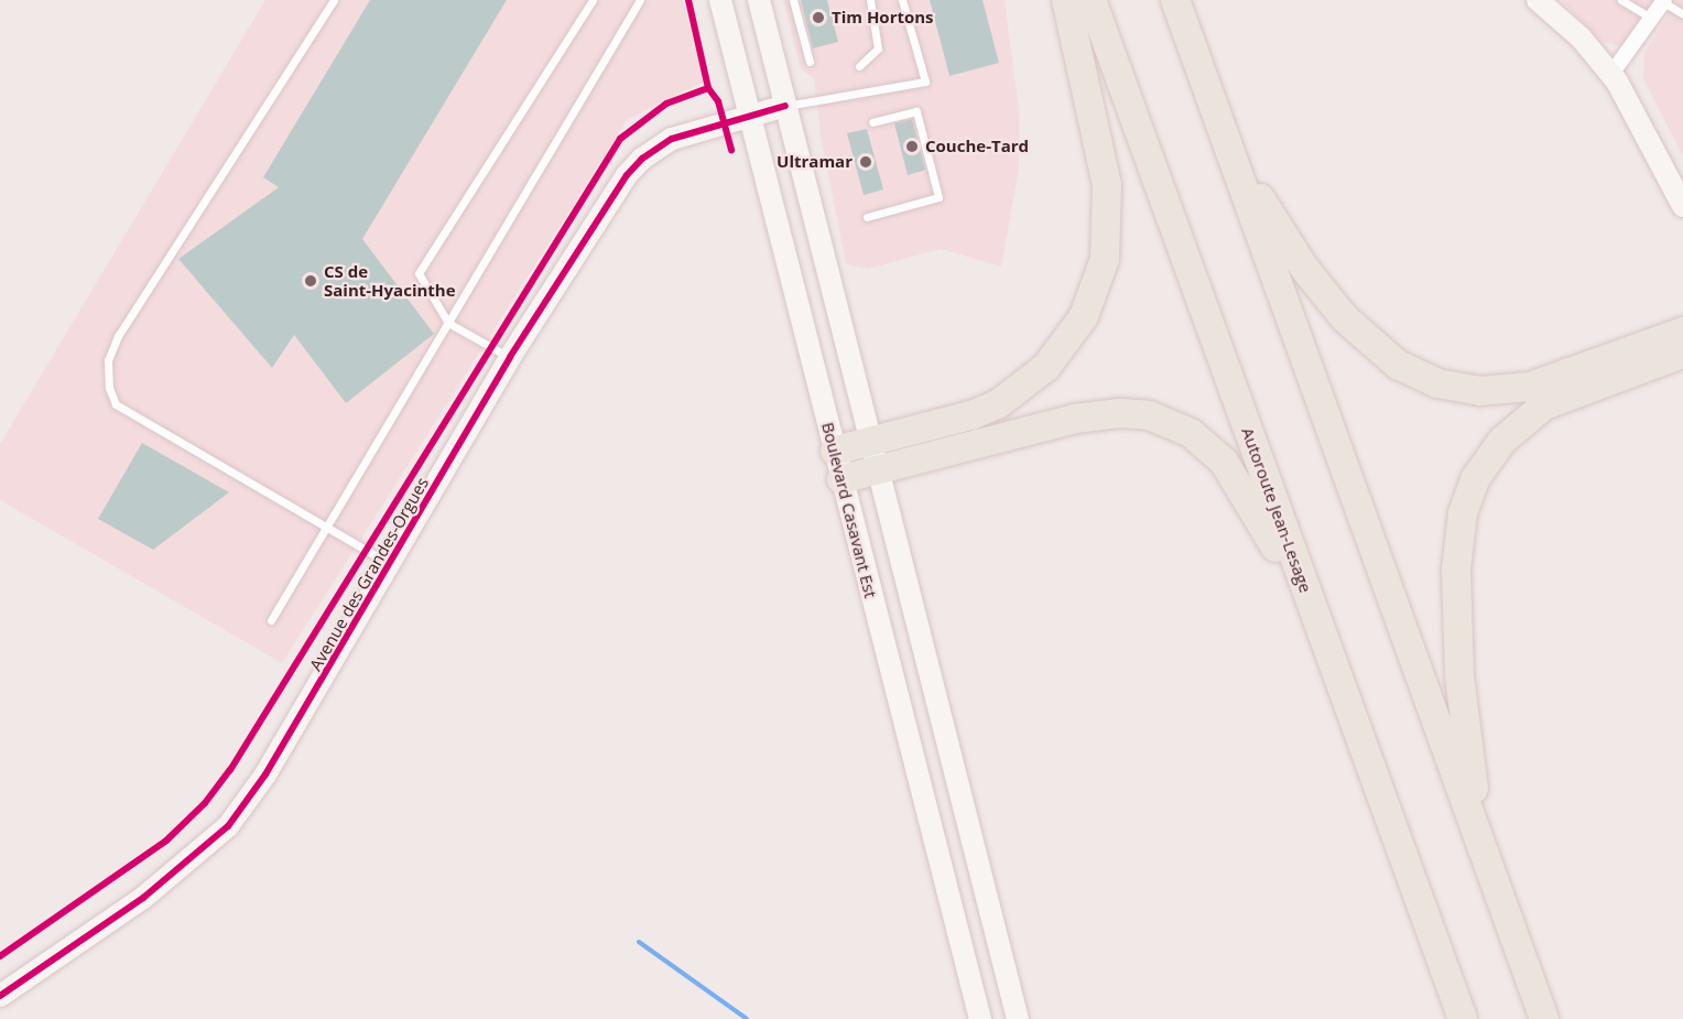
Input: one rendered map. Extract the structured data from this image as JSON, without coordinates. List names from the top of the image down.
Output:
{
  "streets": {
    "highway": ["Autoroute Jean-Lesage"],
    "street": ["Boulevard Casavant Est", "Avenue des Grandes-Orgues"]
  },
  "crossings": [
    ["Boulevard Casavant Est", "Avenue des Grandes-Orgues"]
  ],
  "places": [
    "Tim Hortons",
    "Couche-Tard",
    "Ultramar",
    "CS de Saint-Hyacinthe"
  ]
}
